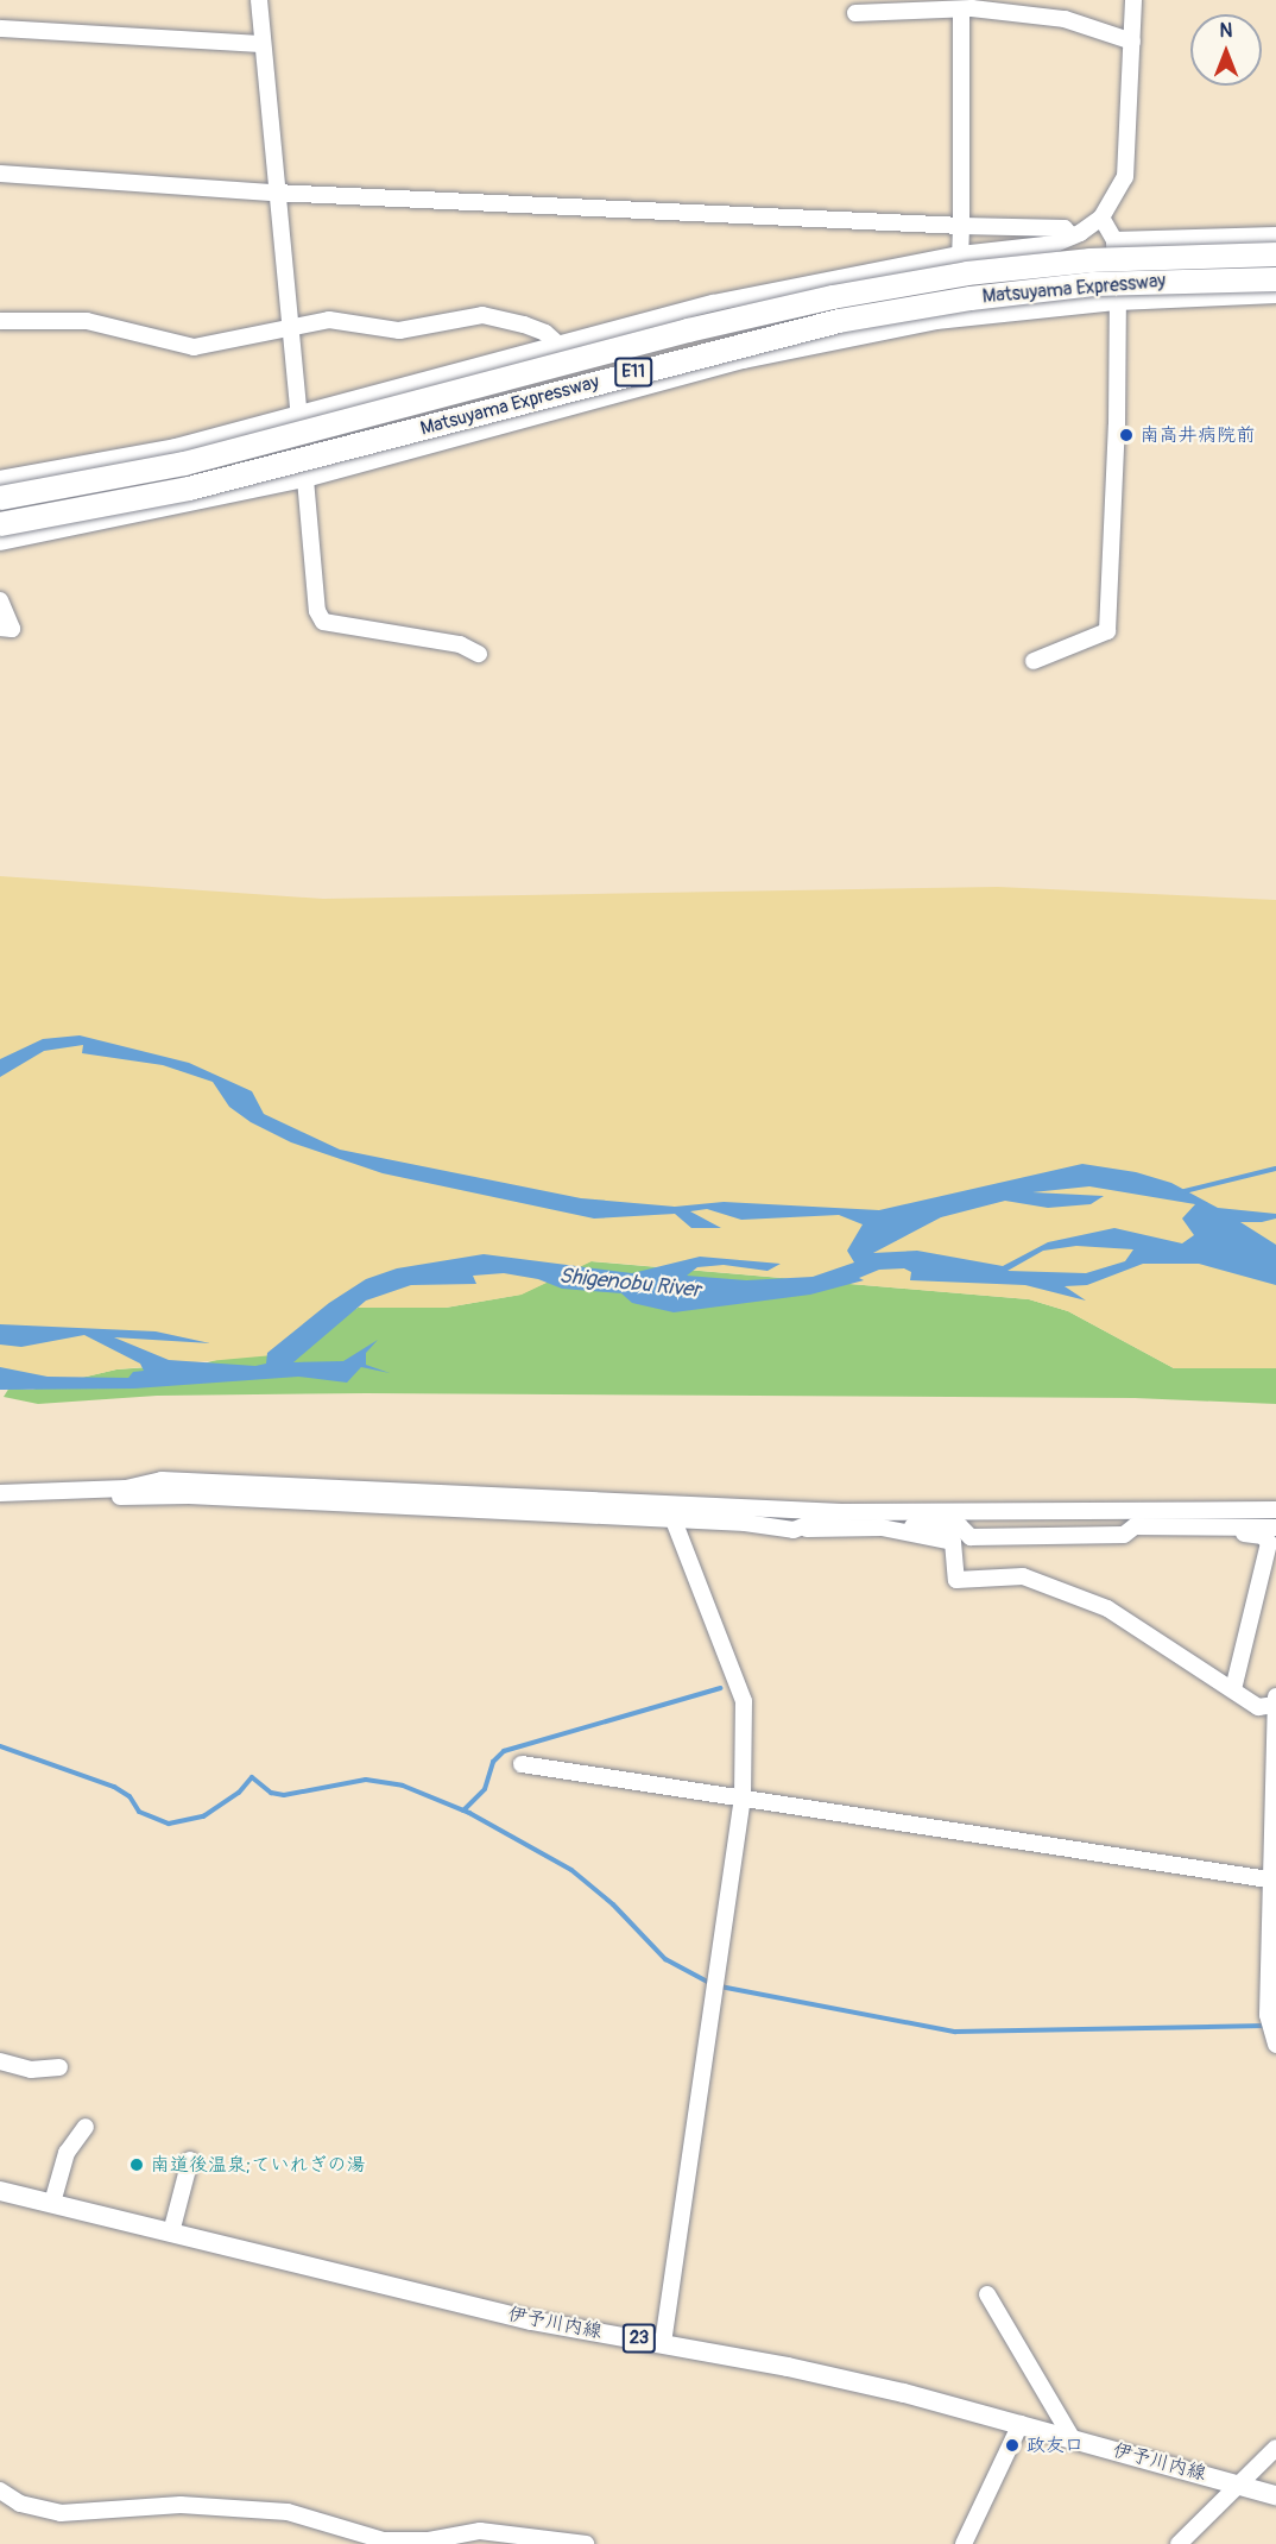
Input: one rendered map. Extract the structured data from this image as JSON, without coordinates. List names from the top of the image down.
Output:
{
  "streets": {
    "highway": ["Matsuyama Expressway", "E11"],
    "main road": ["伊予川内線", "23"]
  },
  "water": ["Shigenobu River"],
  "places": ["南高井病院前", "南道後温泉;ていれぎの湯", "政友口"],
  "north": "top"
}
